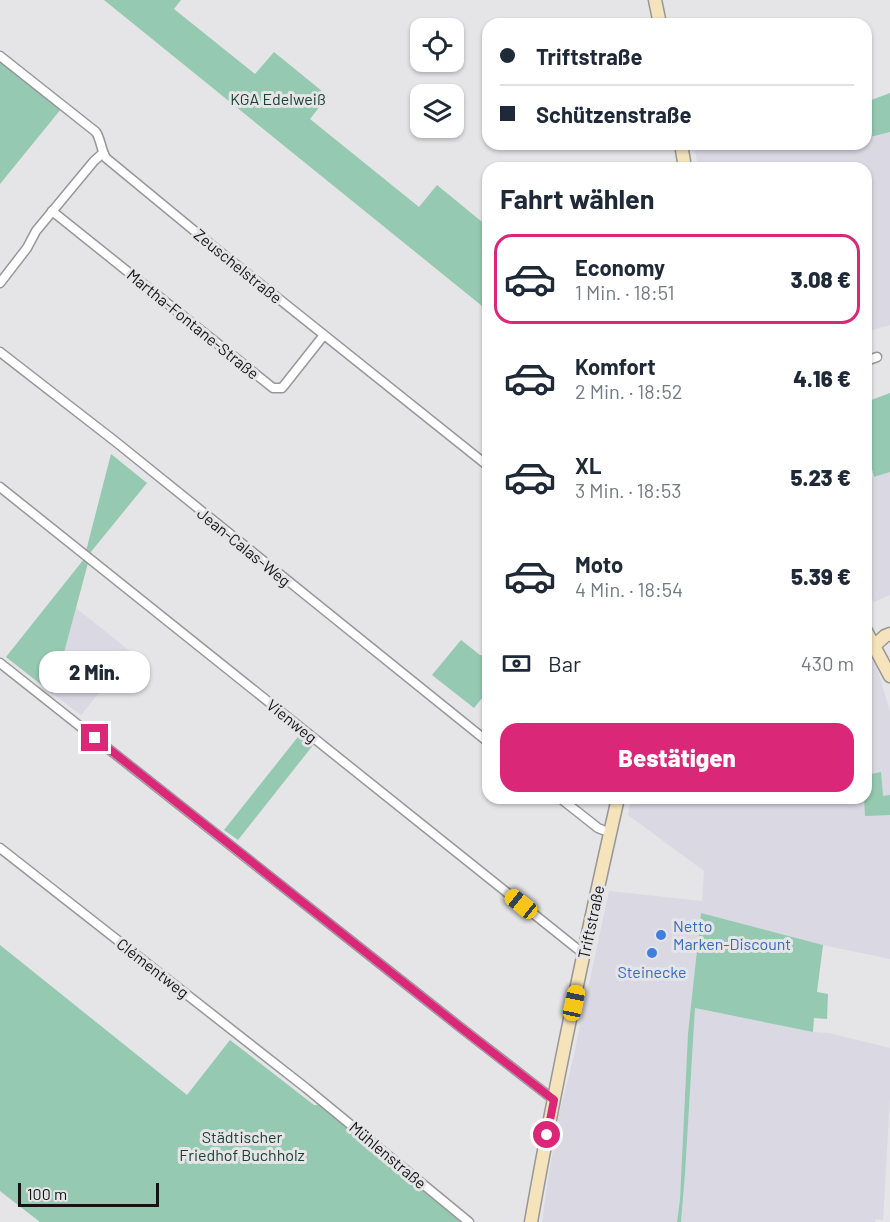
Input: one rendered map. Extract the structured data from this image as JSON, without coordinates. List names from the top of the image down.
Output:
{
  "streets": {
    "main road": ["Triftstraße"],
    "street": [
      "Zeuschelstraße",
      "Martha-Fontane-Straße",
      "Jean-Calas-Weg",
      "Vienweg",
      "Clémentweg",
      "Mühlenstraße"
    ]
  },
  "crossings": [
    ["Zeuschelstraße", "Martha-Fontane-Straße"],
    ["Vienweg", "Triftstraße"],
    ["Clémentweg", "Mühlenstraße"]
  ],
  "parks": ["KGA Edelweiß", "Städtischer Friedhof Buchholz"],
  "places": ["Netto Marken-Discount", "Steinecke"],
  "scale_bar": "100 m",
  "page": {
    "banner": ["Triftstraße", "Schützenstraße"],
    "heading": "Fahrt wählen",
    "list": [
      {
        "name": "Economy",
        "note": "1 Min. · 18:51",
        "value": "3.08 €"
      },
      {
        "name": "Komfort",
        "note": "2 Min. · 18:52",
        "value": "4.16 €"
      },
      {
        "name": "XL",
        "note": "3 Min. · 18:53",
        "value": "5.23 €"
      },
      {
        "name": "Moto",
        "note": "4 Min. · 18:54",
        "value": "5.39 €"
      }
    ],
    "pay": ["Bar", "430 m"],
    "bubble": "2 Min.",
    "buttons": "Bestätigen",
    "scale": "100 m"
  }
}
